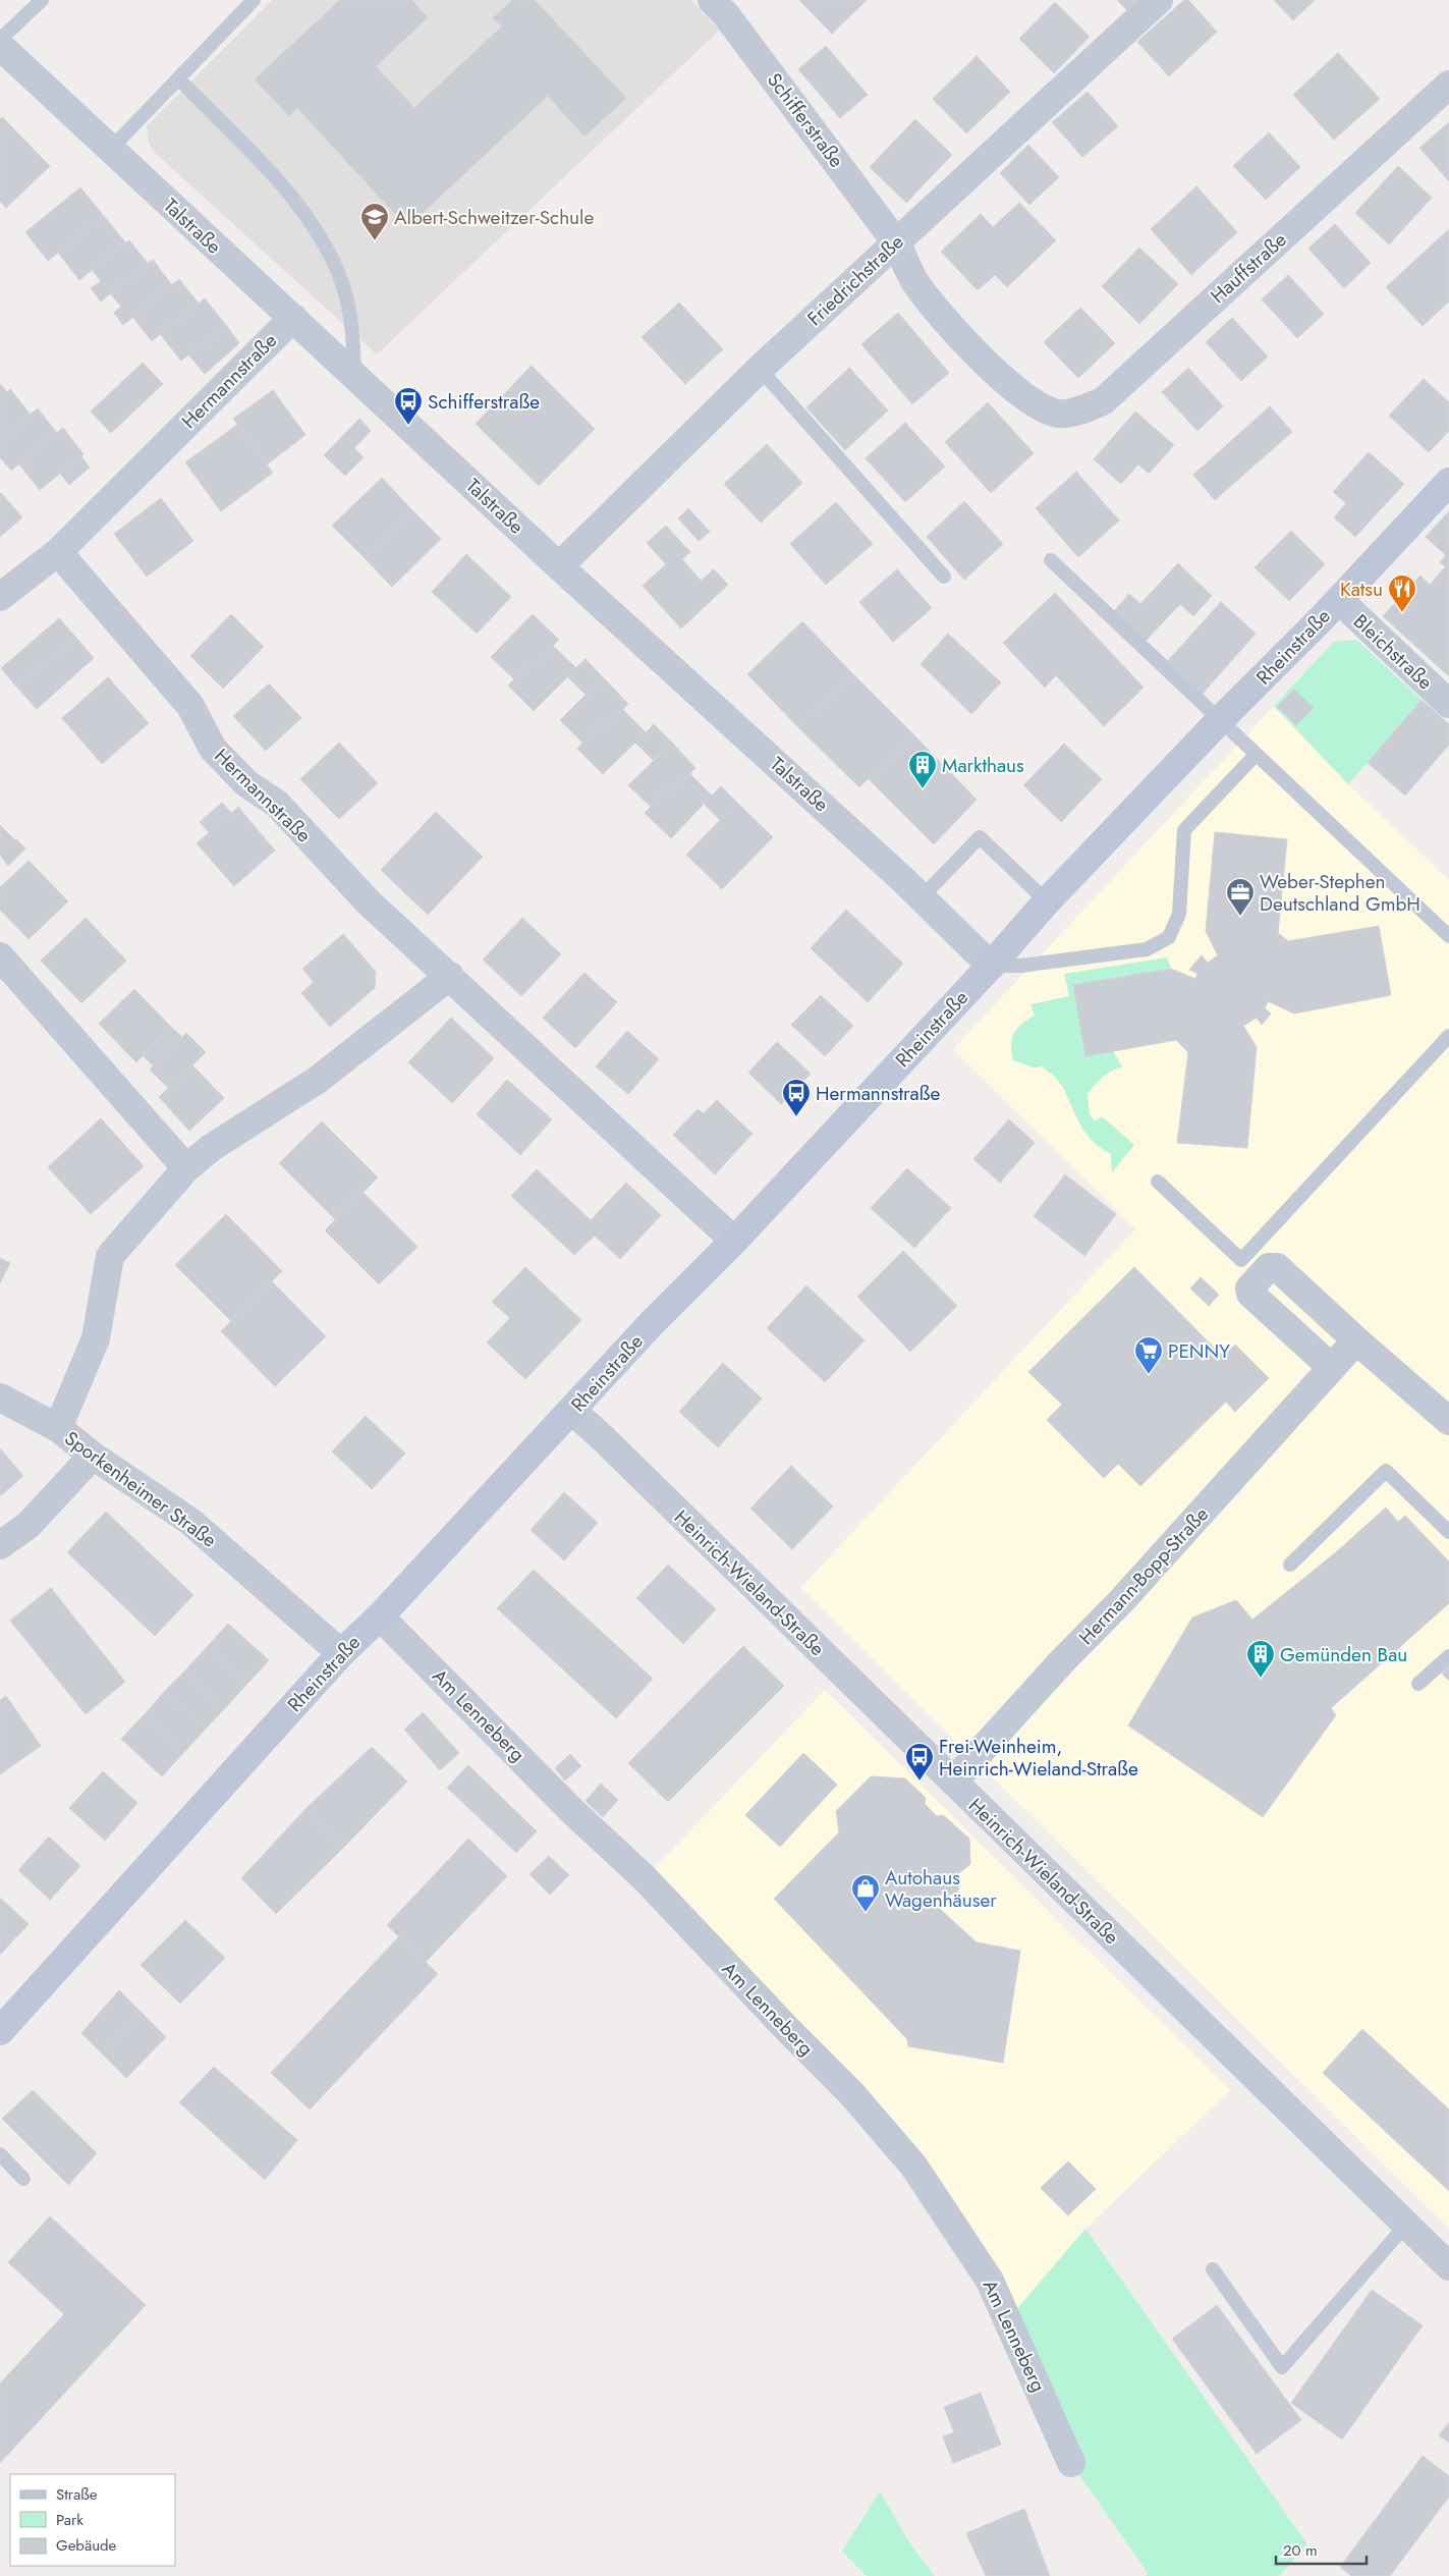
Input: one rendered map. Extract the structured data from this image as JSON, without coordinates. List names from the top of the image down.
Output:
{
  "streets": {
    "street": [
      "Schifferstraße",
      "Talstraße",
      "Hauffstraße",
      "Friedrichstraße",
      "Hermannstraße",
      "Rheinstraße",
      "Bleichstraße",
      "Sporkenheimer Straße",
      "Hermann-Bopp-Straße",
      "Heinrich-Wieland-Straße",
      "Am Lenneberg"
    ]
  },
  "crossings": [
    ["Schifferstraße", "Hauffstraße"],
    ["Schifferstraße", "Friedrichstraße"],
    ["Talstraße", "Friedrichstraße"],
    ["Talstraße", "Hermannstraße"],
    ["Talstraße", "Rheinstraße"],
    ["Hermannstraße", "Rheinstraße"],
    ["Rheinstraße", "Bleichstraße"],
    ["Rheinstraße", "Sporkenheimer Straße"],
    ["Rheinstraße", "Heinrich-Wieland-Straße"],
    ["Rheinstraße", "Am Lenneberg"],
    ["Hermann-Bopp-Straße", "Heinrich-Wieland-Straße"]
  ],
  "places": {
    "school or university": ["Albert-Schweitzer-Schule"],
    "bus stop": ["Schifferstraße", "Hermannstraße", "Frei-Weinheim, Heinrich-Wieland-Straße"],
    "restaurant": ["Katsu"],
    "building": ["Markthaus", "Gemünden Bau"],
    "office": ["Weber-Stephen Deutschland GmbH"],
    "supermarket": ["PENNY"],
    "shop": ["Autohaus Wagenhäuser"]
  },
  "legend": ["Straße", "Park", "Gebäude"],
  "scale_bar": "20 m"
}
